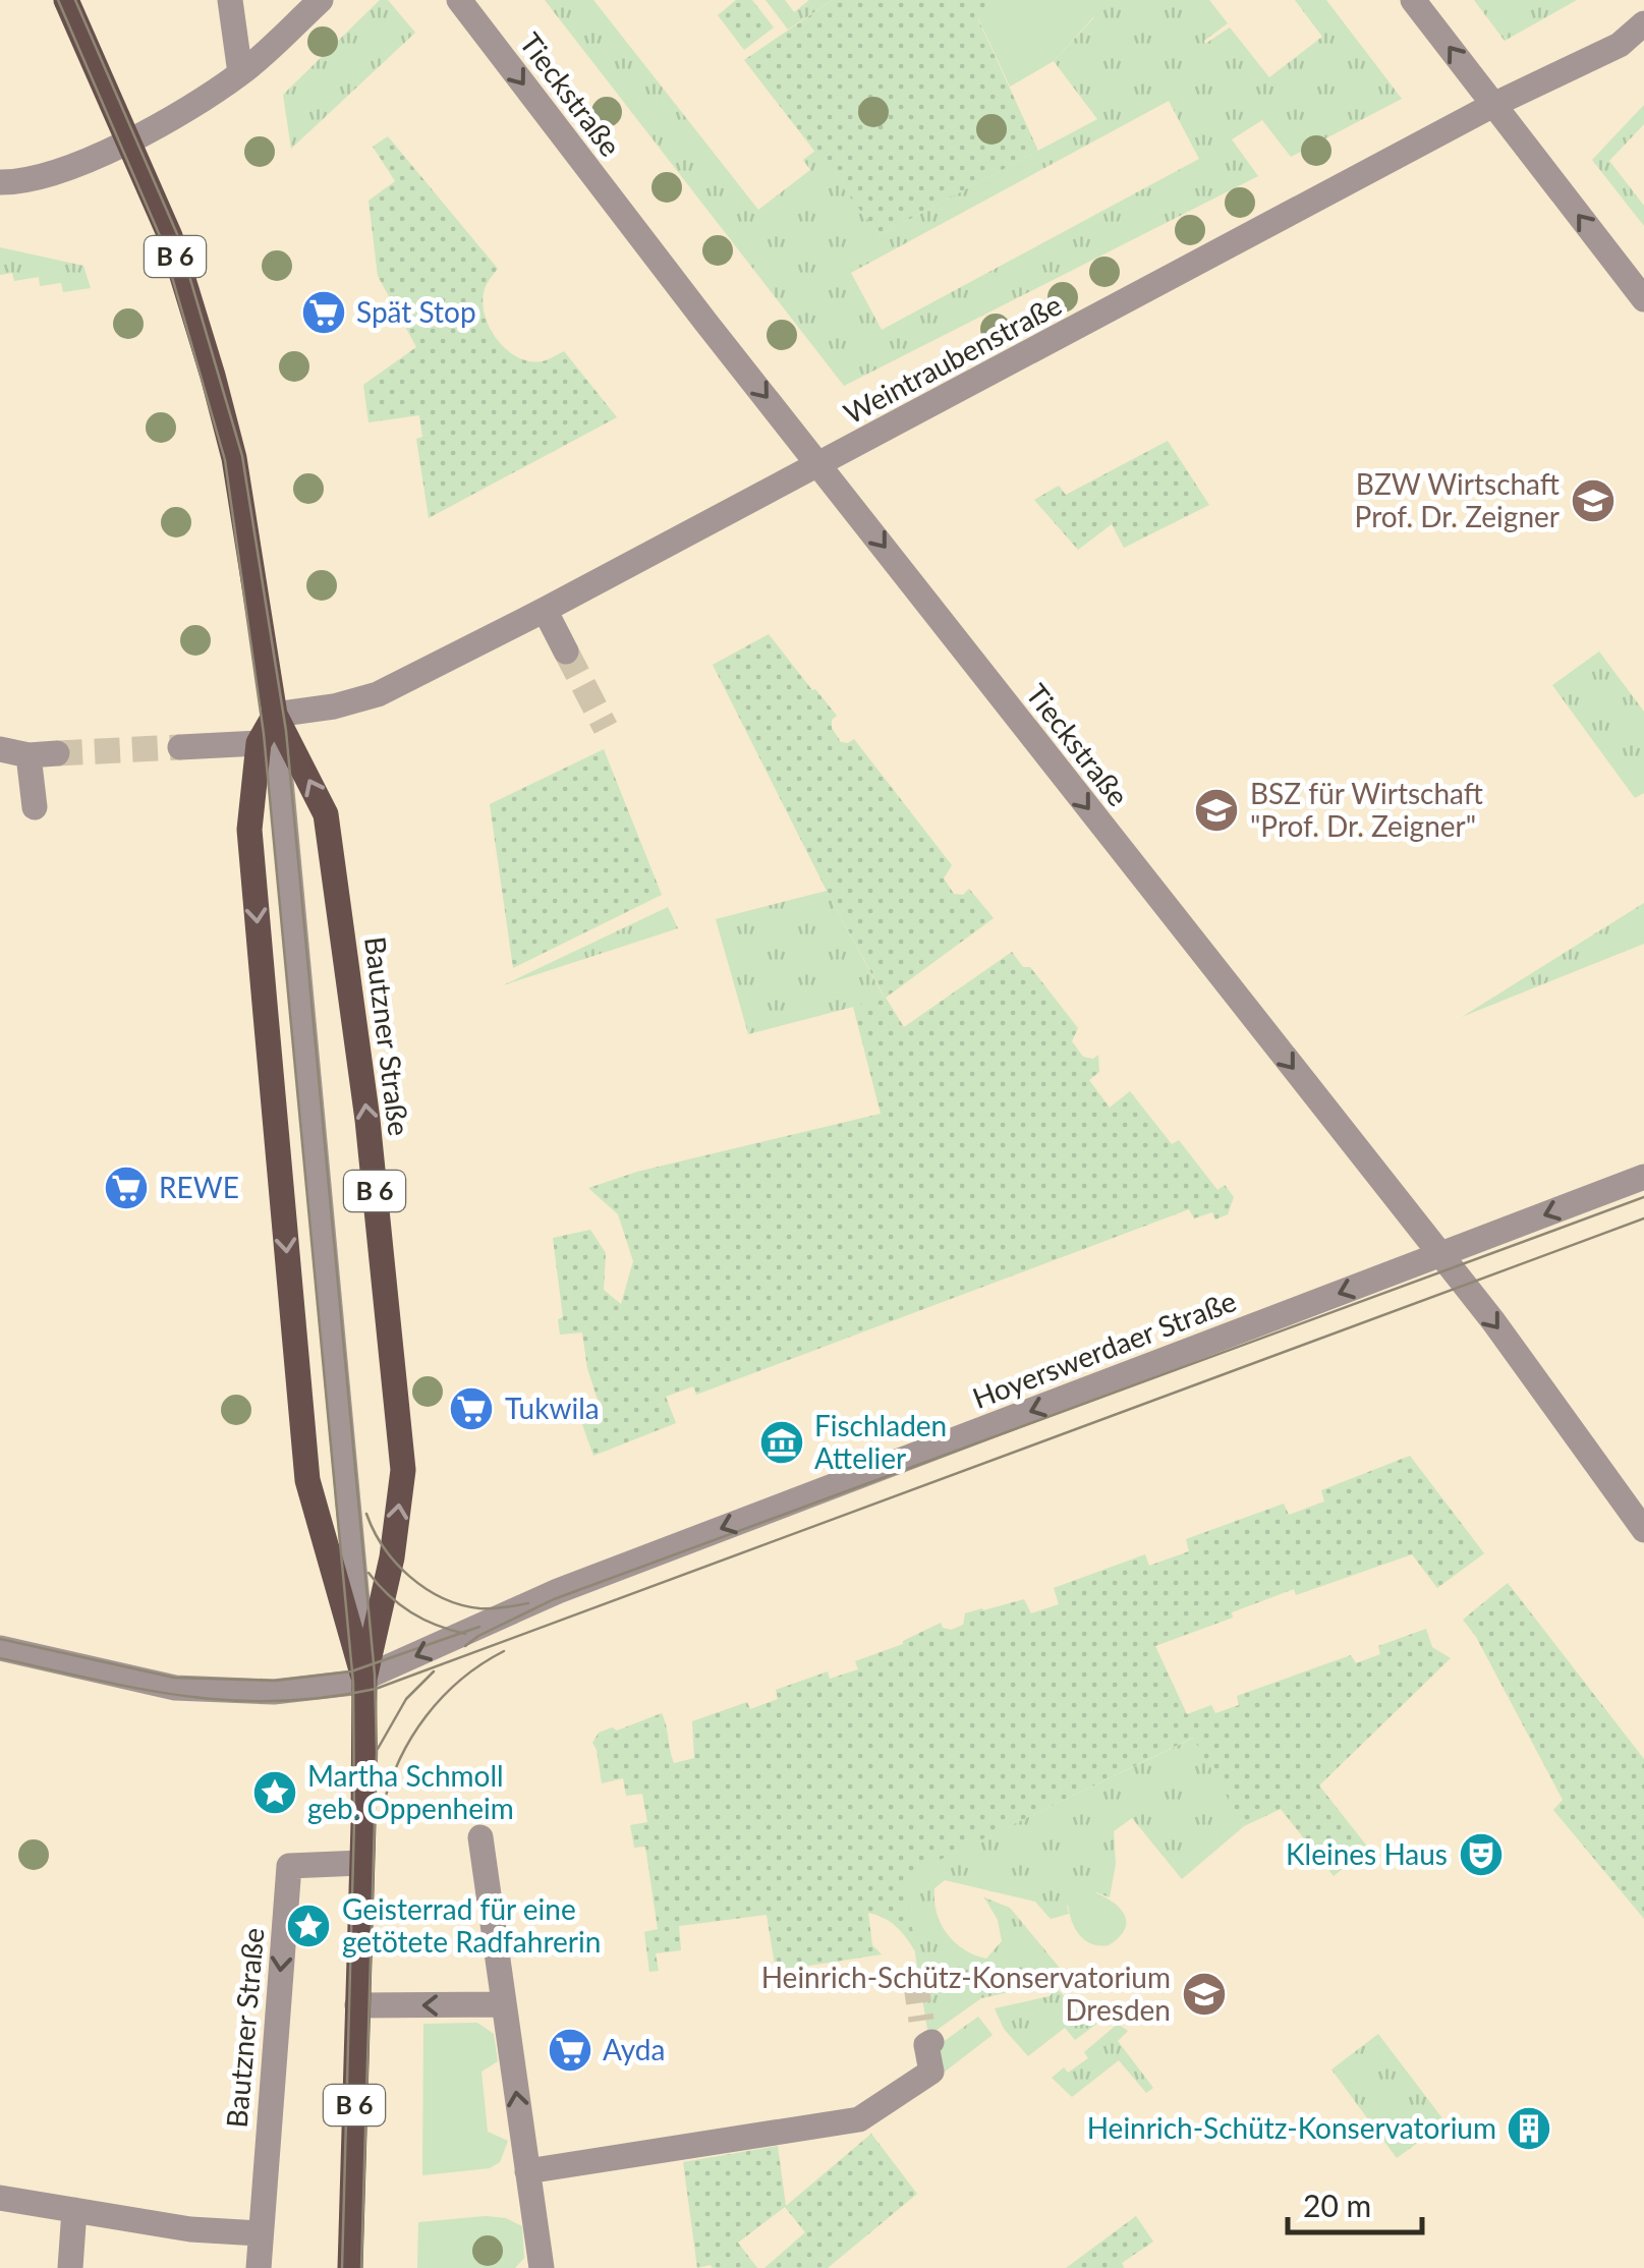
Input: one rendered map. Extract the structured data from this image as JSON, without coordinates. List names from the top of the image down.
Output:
{
  "streets": {
    "main road": ["B 6", "Bautzner Straße"],
    "street": ["Tieckstraße", "Weintraubenstraße", "Hoyerswerdaer Straße"]
  },
  "crossings": [
    ["Tieckstraße", "Weintraubenstraße"],
    ["Tieckstraße", "Hoyerswerdaer Straße"],
    ["Weintraubenstraße", "Bautzner Straße"],
    ["Bautzner Straße", "Hoyerswerdaer Straße"]
  ],
  "one_way": ["Tieckstraße", "Hoyerswerdaer Straße"],
  "places": {
    "supermarket": [
      "Spät Stop",
      "REWE",
      "Tukwila",
      "Ayda"
    ],
    "school or university": ["BZW Wirtschaft Prof. Dr. Zeigner", "BSZ für Wirtschaft \"Prof. Dr. Zeigner\"", "Heinrich-Schütz-Konservatorium Dresden"],
    "museum": ["Fischladen Attelier"],
    "place": ["Martha Schmoll geb. Oppenheim", "Geisterrad für eine getötete Radfahrerin"],
    "theatre": ["Kleines Haus"],
    "building": ["Heinrich-Schütz-Konservatorium"]
  },
  "scale_bar": "20 m"
}
